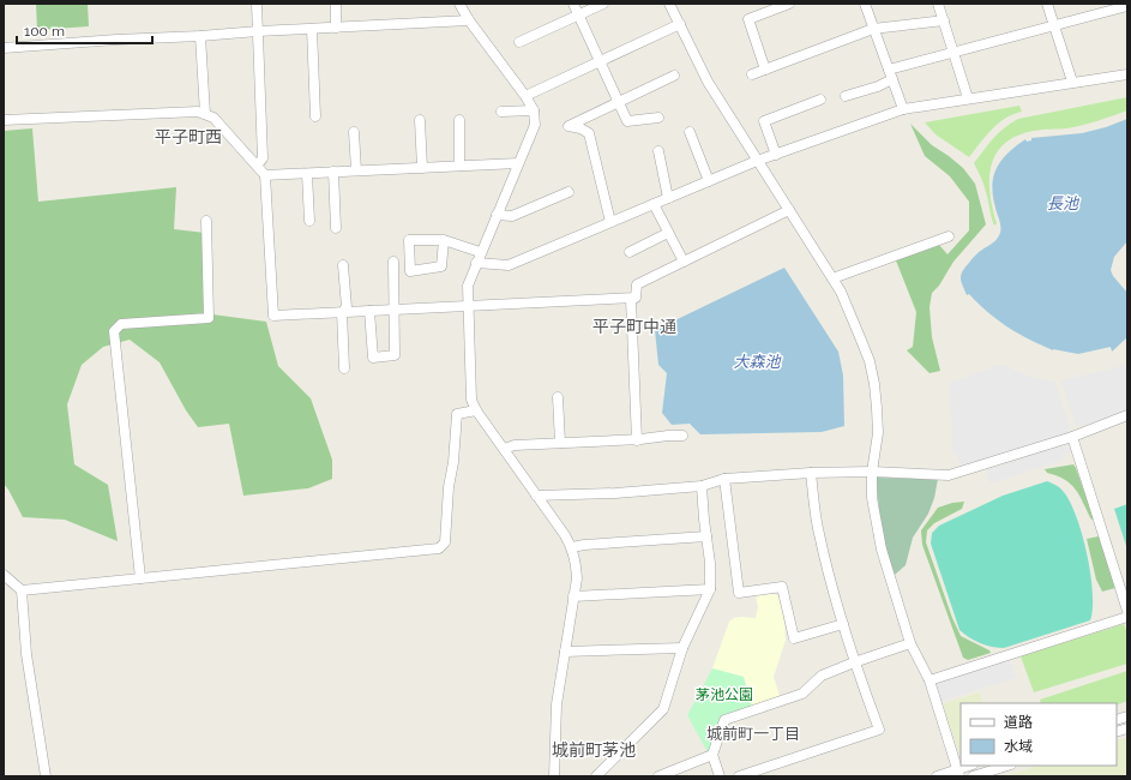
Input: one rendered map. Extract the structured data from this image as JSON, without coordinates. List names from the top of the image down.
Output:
{
  "districts": [
    "平子町西",
    "平子町中通",
    "城前町一丁目",
    "城前町茅池"
  ],
  "water": ["長池", "大森池"],
  "parks": ["茅池公園"],
  "legend": ["道路", "水域"],
  "scale_bar": "100 m"
}
